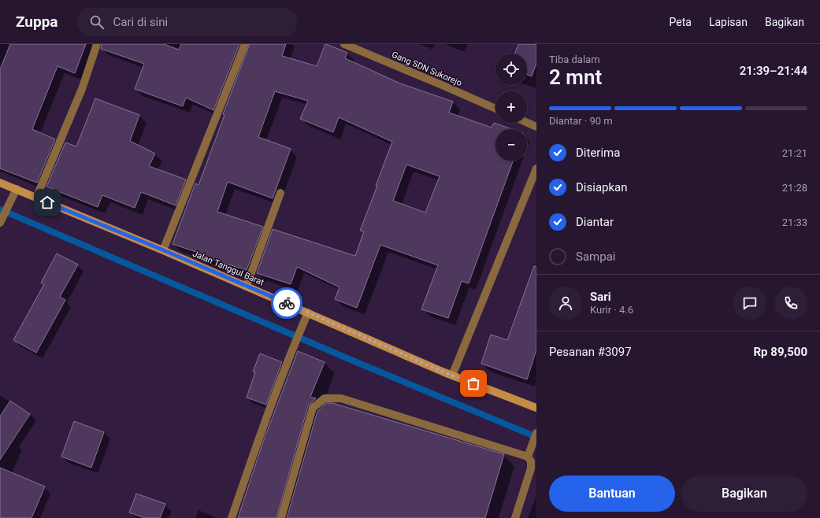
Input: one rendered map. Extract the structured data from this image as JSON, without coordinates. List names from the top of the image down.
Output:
{
  "streets": {
    "street": ["Gang SDN Sukorejo", "Jalan Tanggul Barat"]
  },
  "page": {
    "header": "Zuppa",
    "search": "Cari di sini",
    "nav": ["Peta", "Lapisan", "Bagikan"],
    "heading": ["2 mnt", "Tiba dalam", "21:39–21:44"],
    "panel": [
      "Sari",
      "Kurir · 4.6",
      "Pesanan #3097",
      "Rp 89,500"
    ],
    "map_buttons": ["+", "−"],
    "bar": "Diantar · 90 m",
    "list": [
      ["Diterima", "21:21"],
      ["Disiapkan", "21:28"],
      ["Diantar", "21:33"],
      "Sampai"
    ],
    "buttons": ["Bantuan", "Bagikan"]
  }
}
